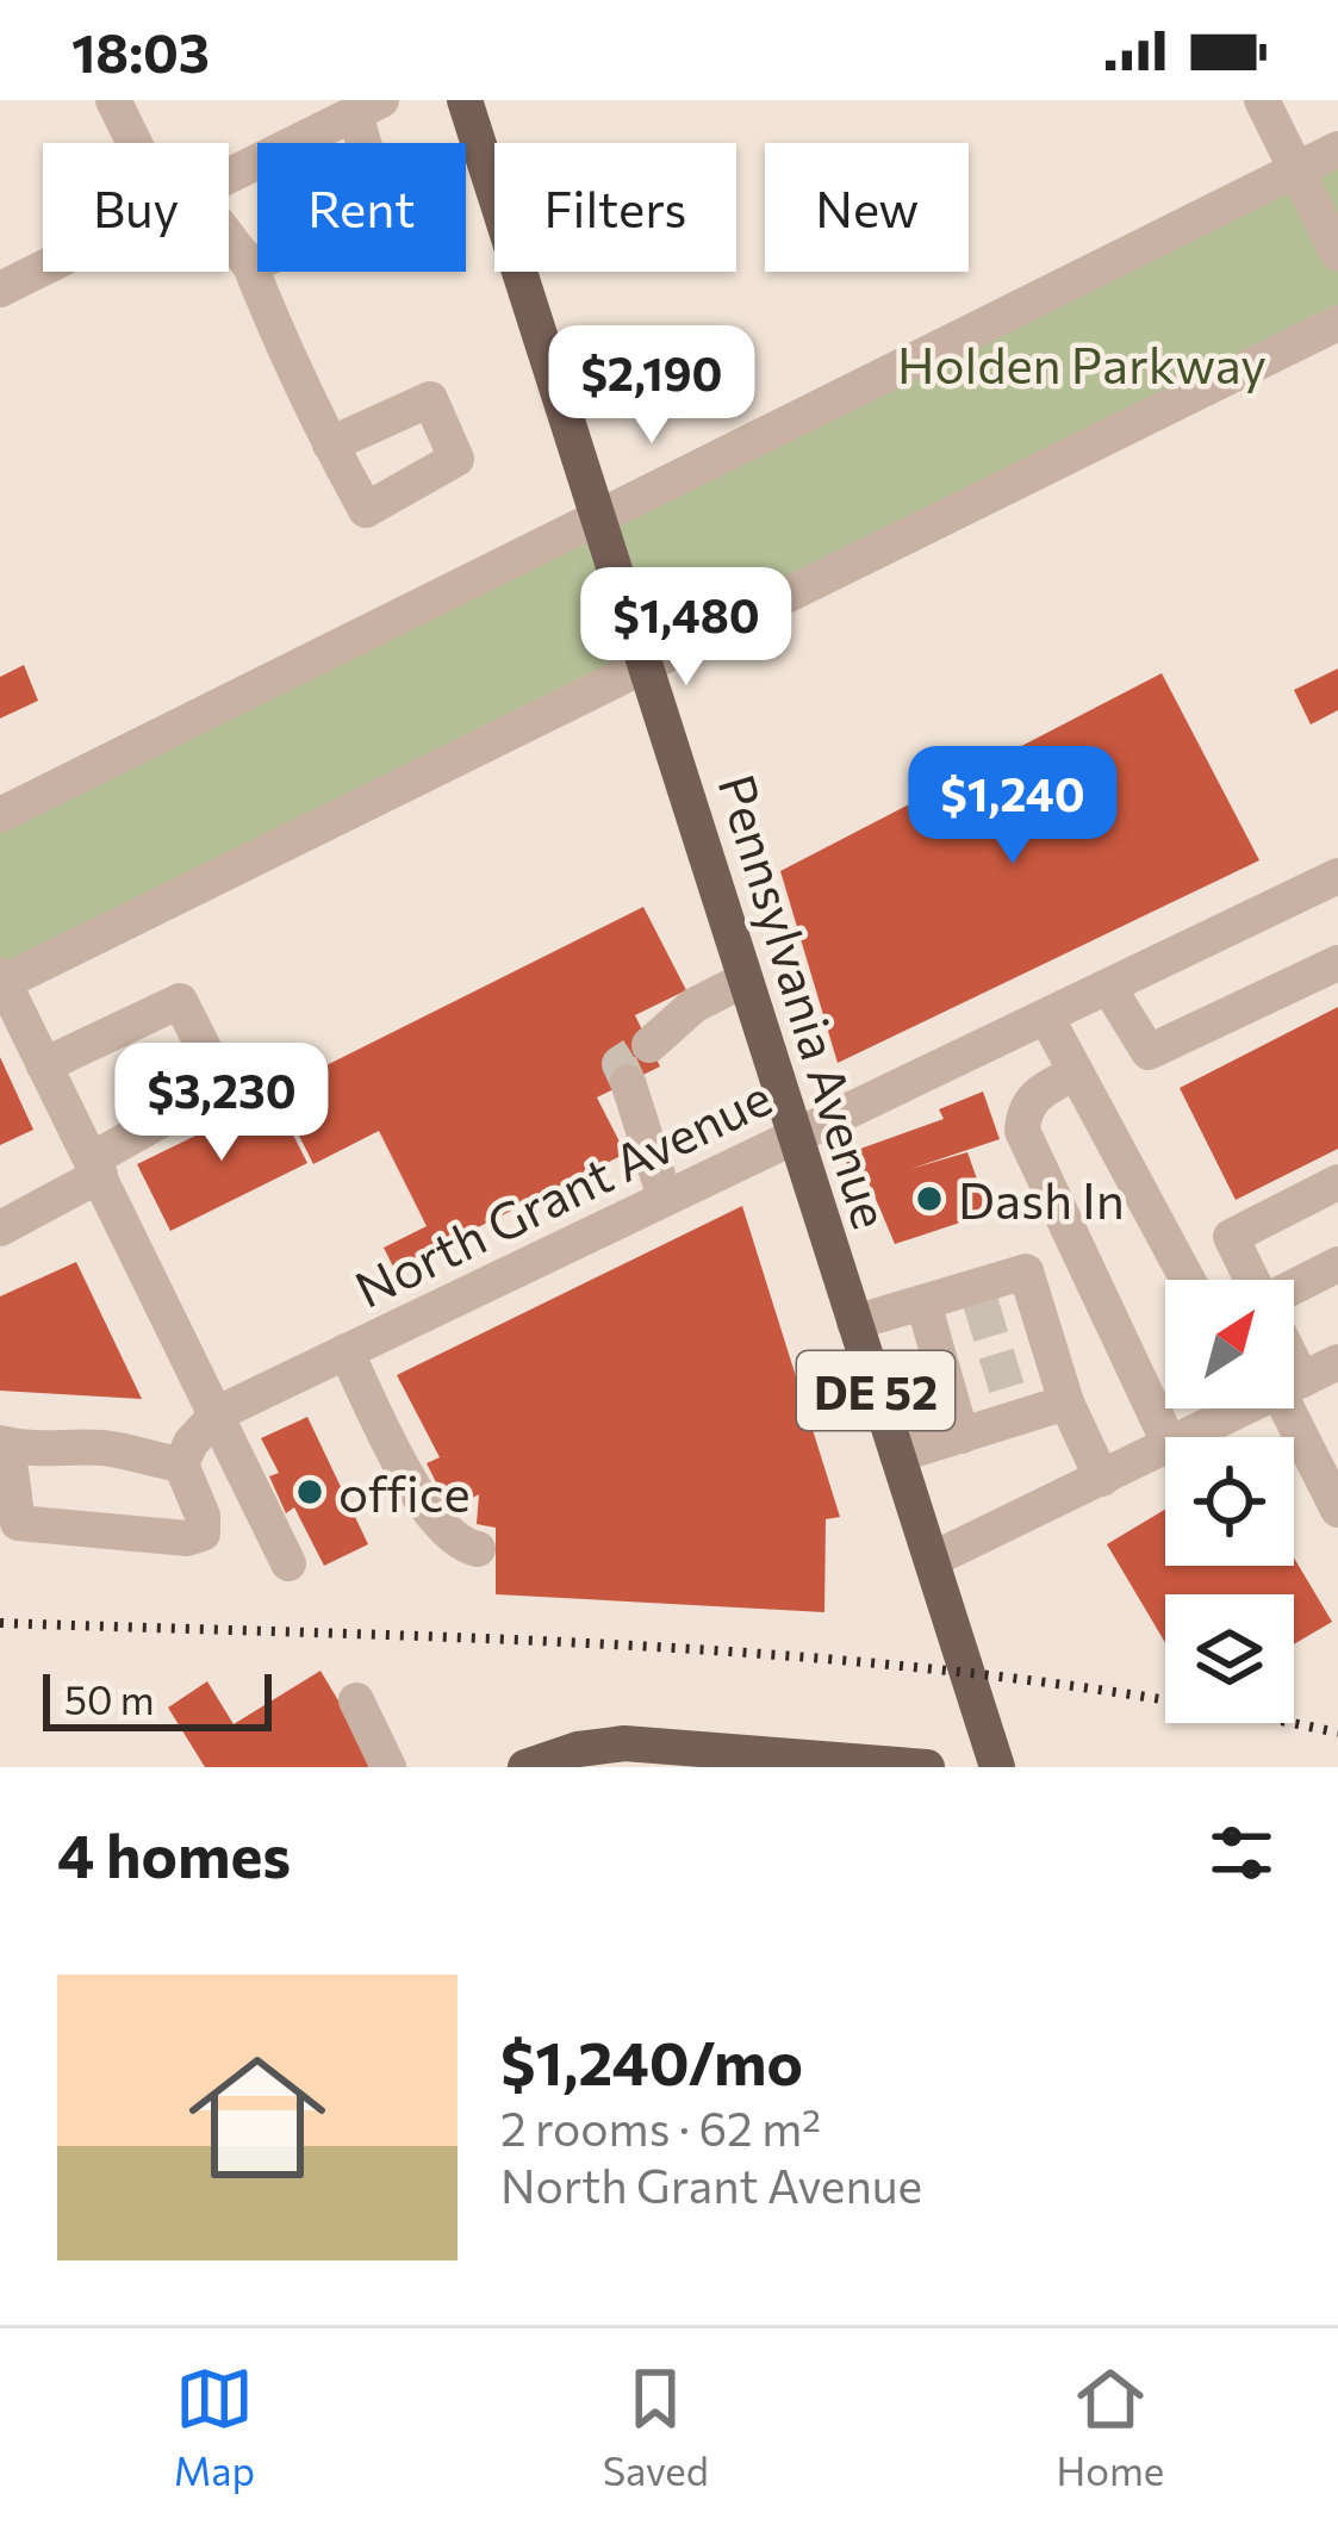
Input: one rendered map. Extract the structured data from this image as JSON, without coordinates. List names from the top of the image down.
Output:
{
  "streets": {
    "main road": ["Pennsylvania Avenue", "DE 52"],
    "street": ["North Grant Avenue"]
  },
  "crossings": [
    ["Pennsylvania Avenue", "North Grant Avenue"]
  ],
  "parks": ["Holden Parkway"],
  "places": ["Dash In", "office"],
  "scale_bar": "50 m",
  "north": "top right",
  "page": {
    "status": "18:03",
    "chip": [
      "Buy",
      "Rent",
      "Filters",
      "New"
    ],
    "price": [
      "$2,190",
      "$1,480",
      "$1,240",
      "$3,230"
    ],
    "scale": "50 m",
    "heading": "4 homes",
    "list": [
      {
        "name": "$1,240/mo",
        "note": "2 rooms · 62 m² · North Grant Avenue"
      }
    ],
    "tabs": ["Map", "Saved", "Home"]
  }
}
